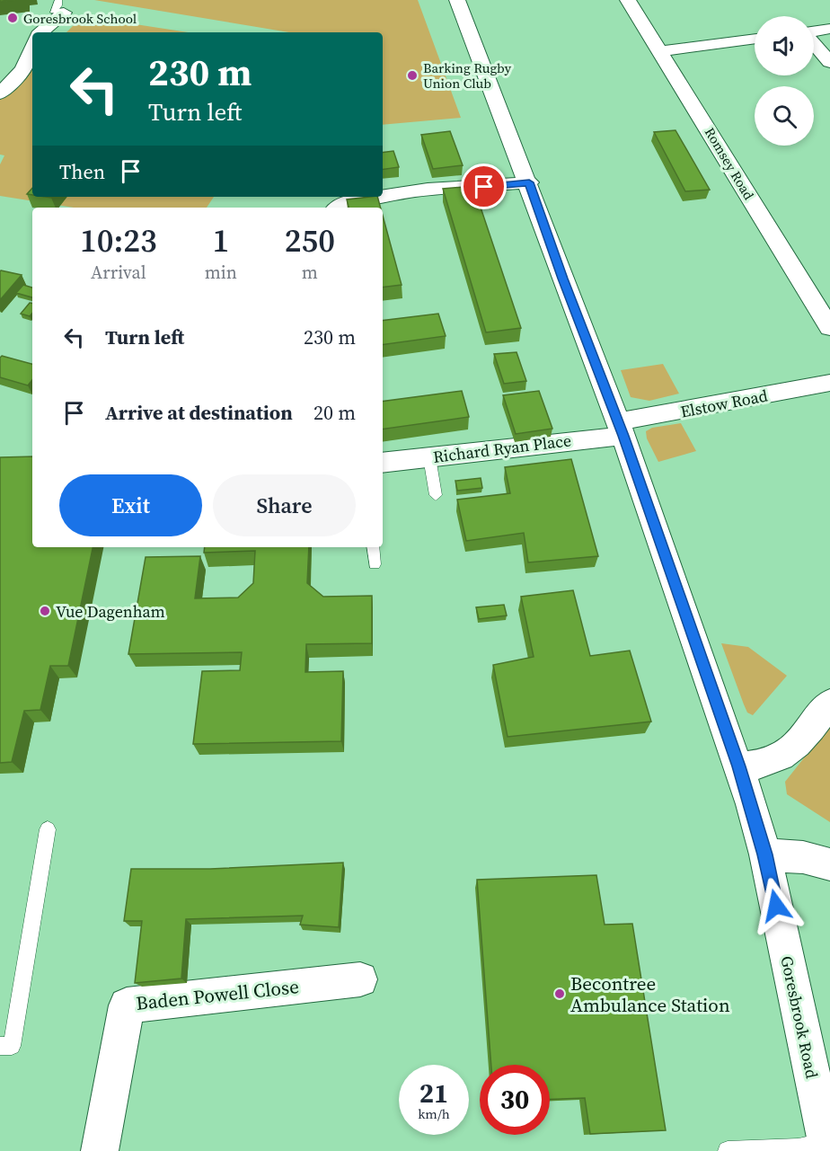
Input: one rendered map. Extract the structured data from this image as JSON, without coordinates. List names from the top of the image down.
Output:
{
  "streets": {
    "street": [
      "Romsey Road",
      "Elstow Road",
      "Richard Ryan Place",
      "Baden Powell Close",
      "Goresbrook Road"
    ]
  },
  "crossings": [
    ["Elstow Road", "Richard Ryan Place"],
    ["Elstow Road", "Goresbrook Road"],
    ["Richard Ryan Place", "Goresbrook Road"]
  ],
  "places": [
    "Goresbrook School",
    "Barking Rugby Union Club",
    "Vue Dagenham",
    "Becontree Ambulance Station"
  ],
  "page": {
    "turn": ["230 m", "Turn left"],
    "then": "Then",
    "eta": [
      "10:23",
      "Arrival",
      "1",
      "min",
      "250",
      "m"
    ],
    "list": [
      {
        "name": "Turn left",
        "value": "230 m"
      },
      {
        "name": "Arrive at destination",
        "value": "20 m"
      }
    ],
    "buttons": ["Exit", "Share"],
    "speed": "21 km/h",
    "limit": "30"
  }
}
